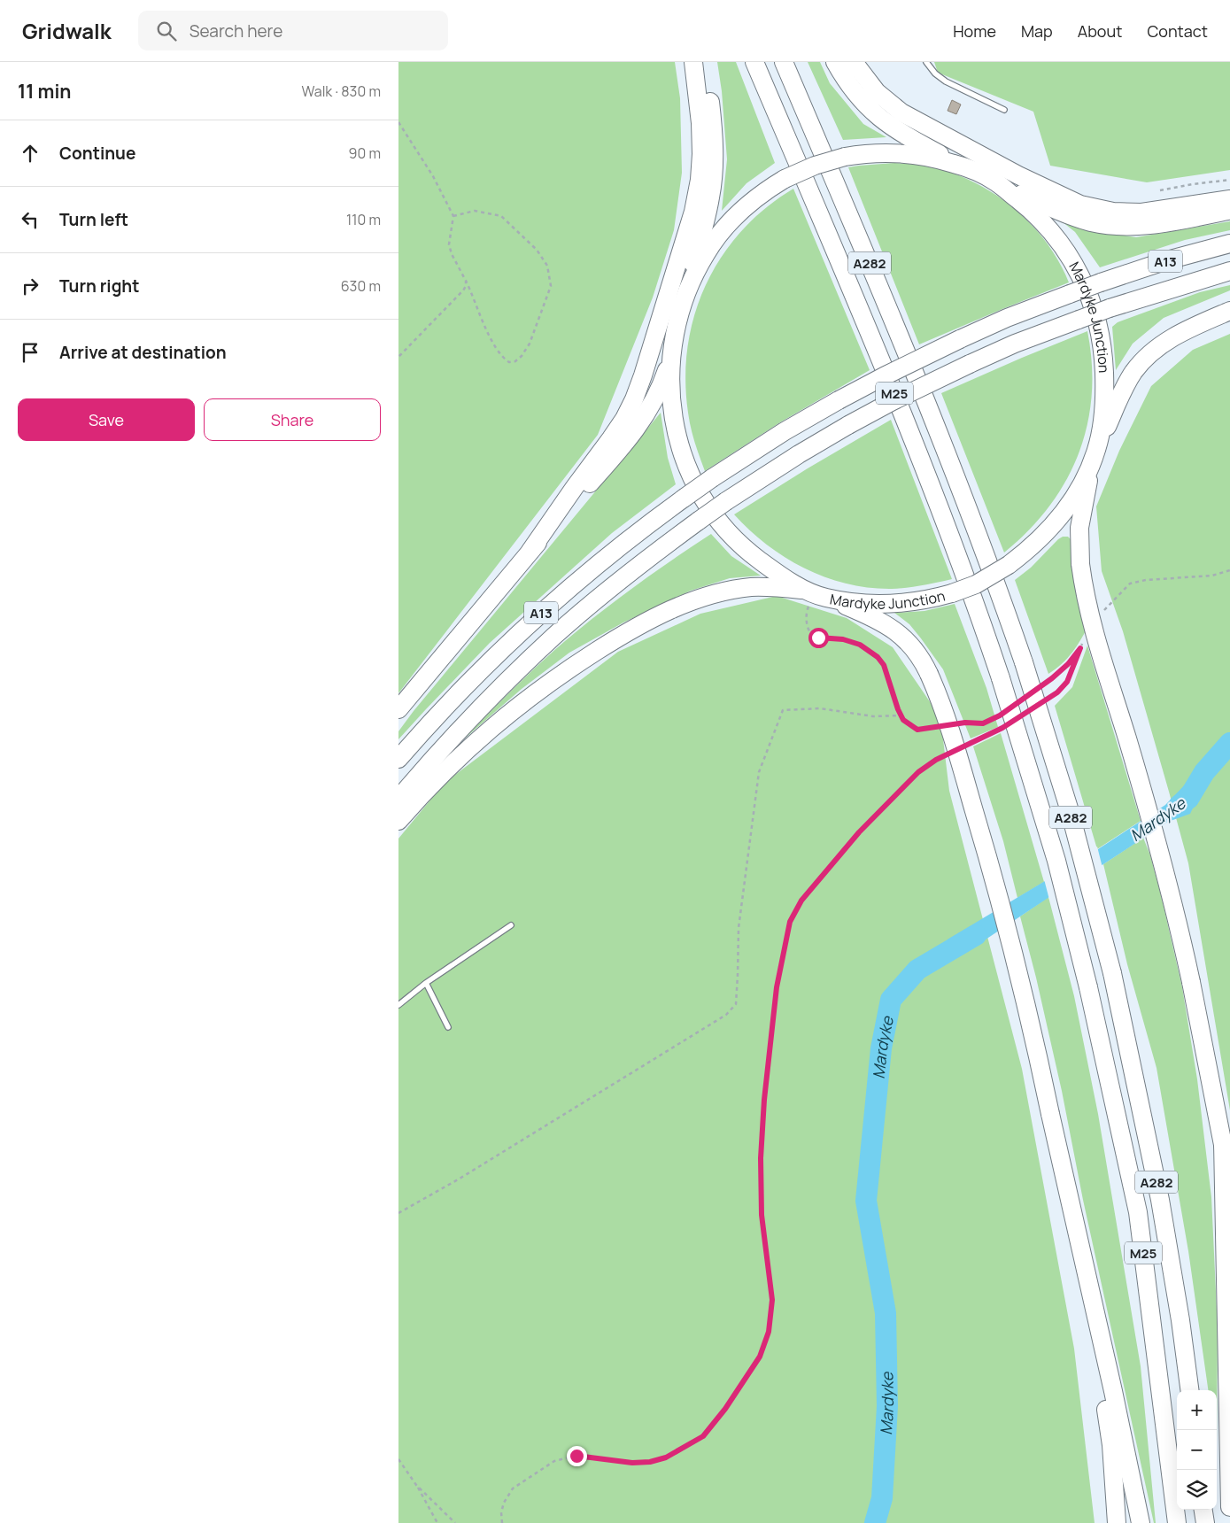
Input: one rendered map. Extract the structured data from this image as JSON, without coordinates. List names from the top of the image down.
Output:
{
  "streets": {
    "highway": [
      "A13",
      "A282",
      "Mardyke Junction",
      "M25"
    ]
  },
  "water": ["Mardyke"],
  "page": {
    "header": "Gridwalk",
    "search": "Search here",
    "nav": [
      "Home",
      "Map",
      "About",
      "Contact"
    ],
    "heading": ["11 min", "Walk · 830 m"],
    "list": [
      ["Continue", "90 m"],
      ["Turn left", "110 m"],
      ["Turn right", "630 m"],
      "Arrive at destination"
    ],
    "buttons": ["Save", "Share"],
    "map_buttons": ["+", "−"]
  }
}
